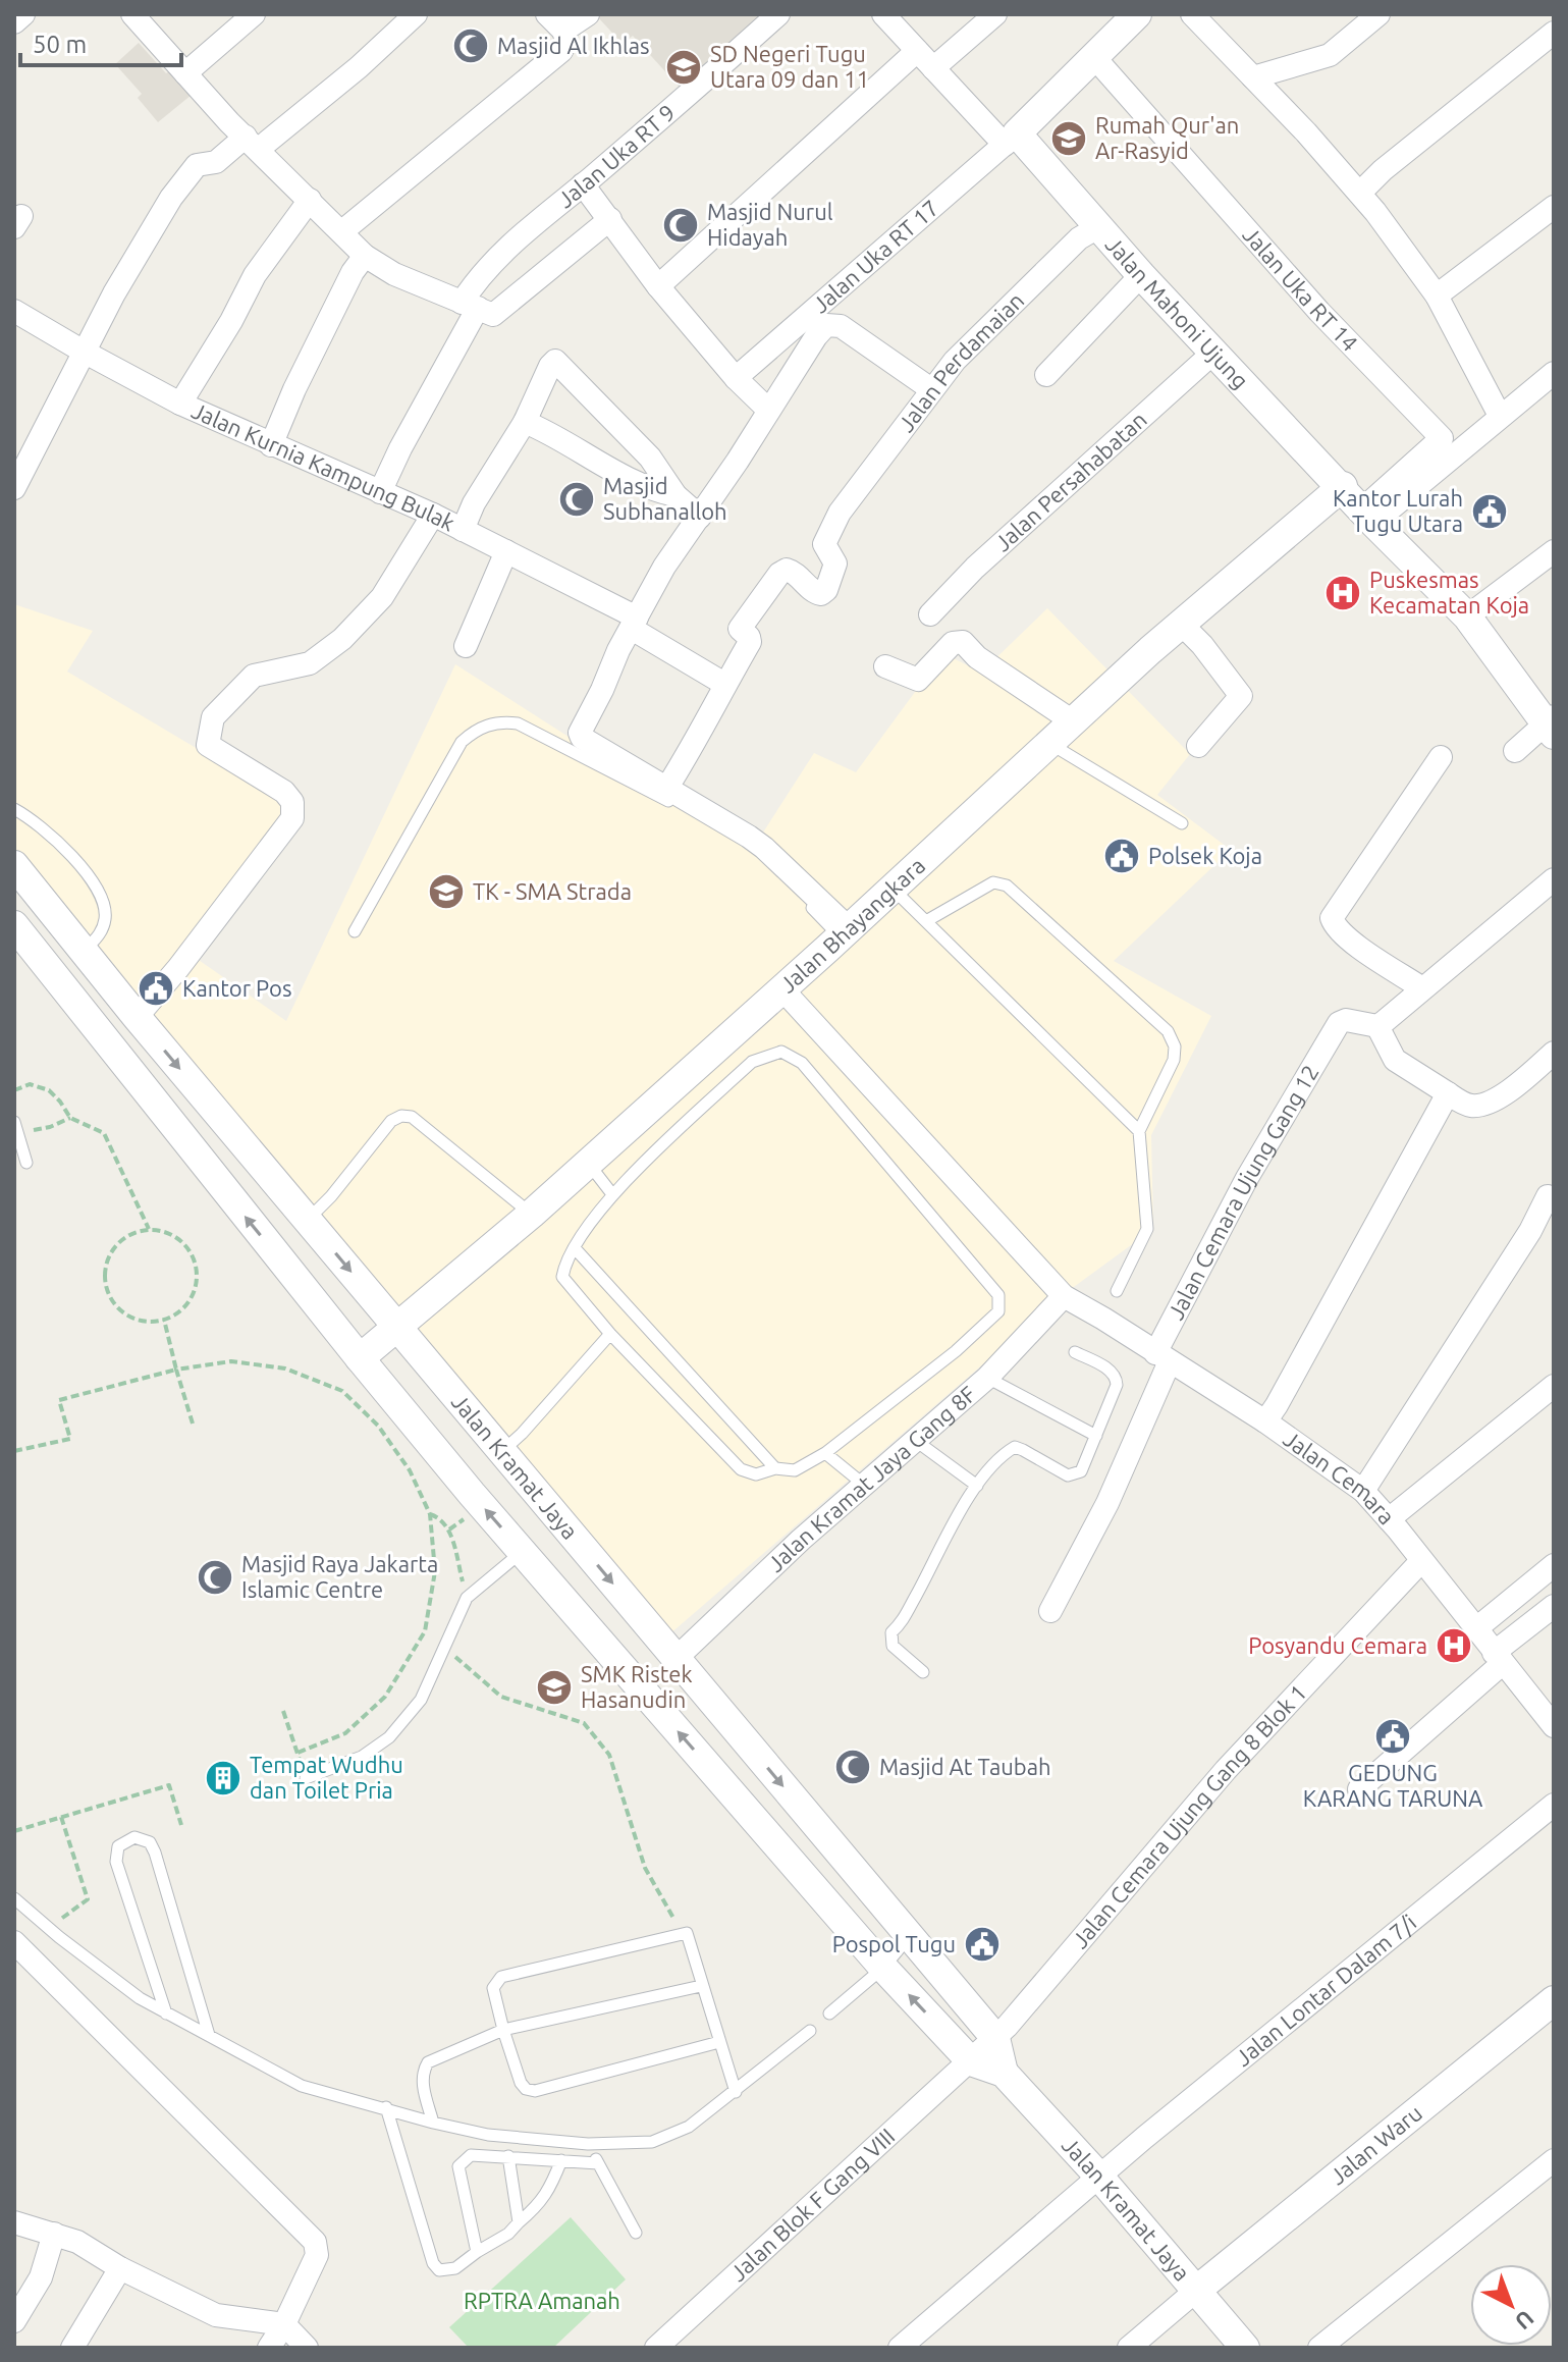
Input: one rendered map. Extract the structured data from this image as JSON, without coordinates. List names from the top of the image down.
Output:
{
  "streets": {
    "street": [
      "Jalan Uka RT 9",
      "Jalan Uka RT 17",
      "Jalan Uka RT 14",
      "Jalan Mahoni Ujung",
      "Jalan Perdamaian",
      "Jalan Kurnia Kampung Bulak",
      "Jalan Persahabatan",
      "Jalan Bhayangkara",
      "Jalan Cemara Ujung Gang 12",
      "Jalan Kramat Jaya",
      "Jalan Kramat Jaya Gang 8F",
      "Jalan Cemara",
      "Jalan Cemara Ujung Gang 8 Blok 1",
      "Jalan Lontar Dalam 7/i",
      "Jalan Waru",
      "Jalan Blok F Gang VIII"
    ]
  },
  "crossings": [
    ["Jalan Uka RT 9", "Jalan Kurnia Kampung Bulak"],
    ["Jalan Uka RT 17", "Jalan Mahoni Ujung"],
    ["Jalan Uka RT 14", "Jalan Mahoni Ujung"],
    ["Jalan Mahoni Ujung", "Jalan Perdamaian"],
    ["Jalan Mahoni Ujung", "Jalan Persahabatan"],
    ["Jalan Mahoni Ujung", "Jalan Bhayangkara"],
    ["Jalan Perdamaian", "Jalan Kurnia Kampung Bulak"],
    ["Jalan Bhayangkara", "Jalan Kramat Jaya"],
    ["Jalan Bhayangkara", "Jalan Cemara"],
    ["Jalan Cemara Ujung Gang 12", "Jalan Cemara"],
    ["Jalan Kramat Jaya", "Jalan Kramat Jaya Gang 8F"],
    ["Jalan Kramat Jaya", "Jalan Cemara Ujung Gang 8 Blok 1"],
    ["Jalan Kramat Jaya", "Jalan Lontar Dalam 7/i"],
    ["Jalan Kramat Jaya", "Jalan Waru"],
    ["Jalan Kramat Jaya", "Jalan Blok F Gang VIII"],
    ["Jalan Kramat Jaya Gang 8F", "Jalan Cemara"],
    ["Jalan Cemara", "Jalan Cemara Ujung Gang 8 Blok 1"],
    ["Jalan Cemara Ujung Gang 8 Blok 1", "Jalan Blok F Gang VIII"]
  ],
  "parks": ["RPTRA Amanah"],
  "places": {
    "mosque": [
      "Masjid Al Ikhlas",
      "Masjid Nurul Hidayah",
      "Masjid Subhanalloh",
      "Masjid Raya Jakarta Islamic Centre",
      "Masjid At Taubah"
    ],
    "school or university": [
      "SD Negeri Tugu Utara 09 dan 11",
      "Rumah Qur'an Ar-Rasyid",
      "TK - SMA Strada",
      "SMK Ristek Hasanudin"
    ],
    "public building": [
      "Kantor Lurah Tugu Utara",
      "Polsek Koja",
      "Kantor Pos",
      "GEDUNG KARANG TARUNA",
      "Pospol Tugu"
    ],
    "hospital": ["Puskesmas Kecamatan Koja", "Posyandu Cemara"],
    "building": ["Tempat Wudhu dan Toilet Pria"]
  },
  "scale_bar": "50 m",
  "north": "bottom right"
}
